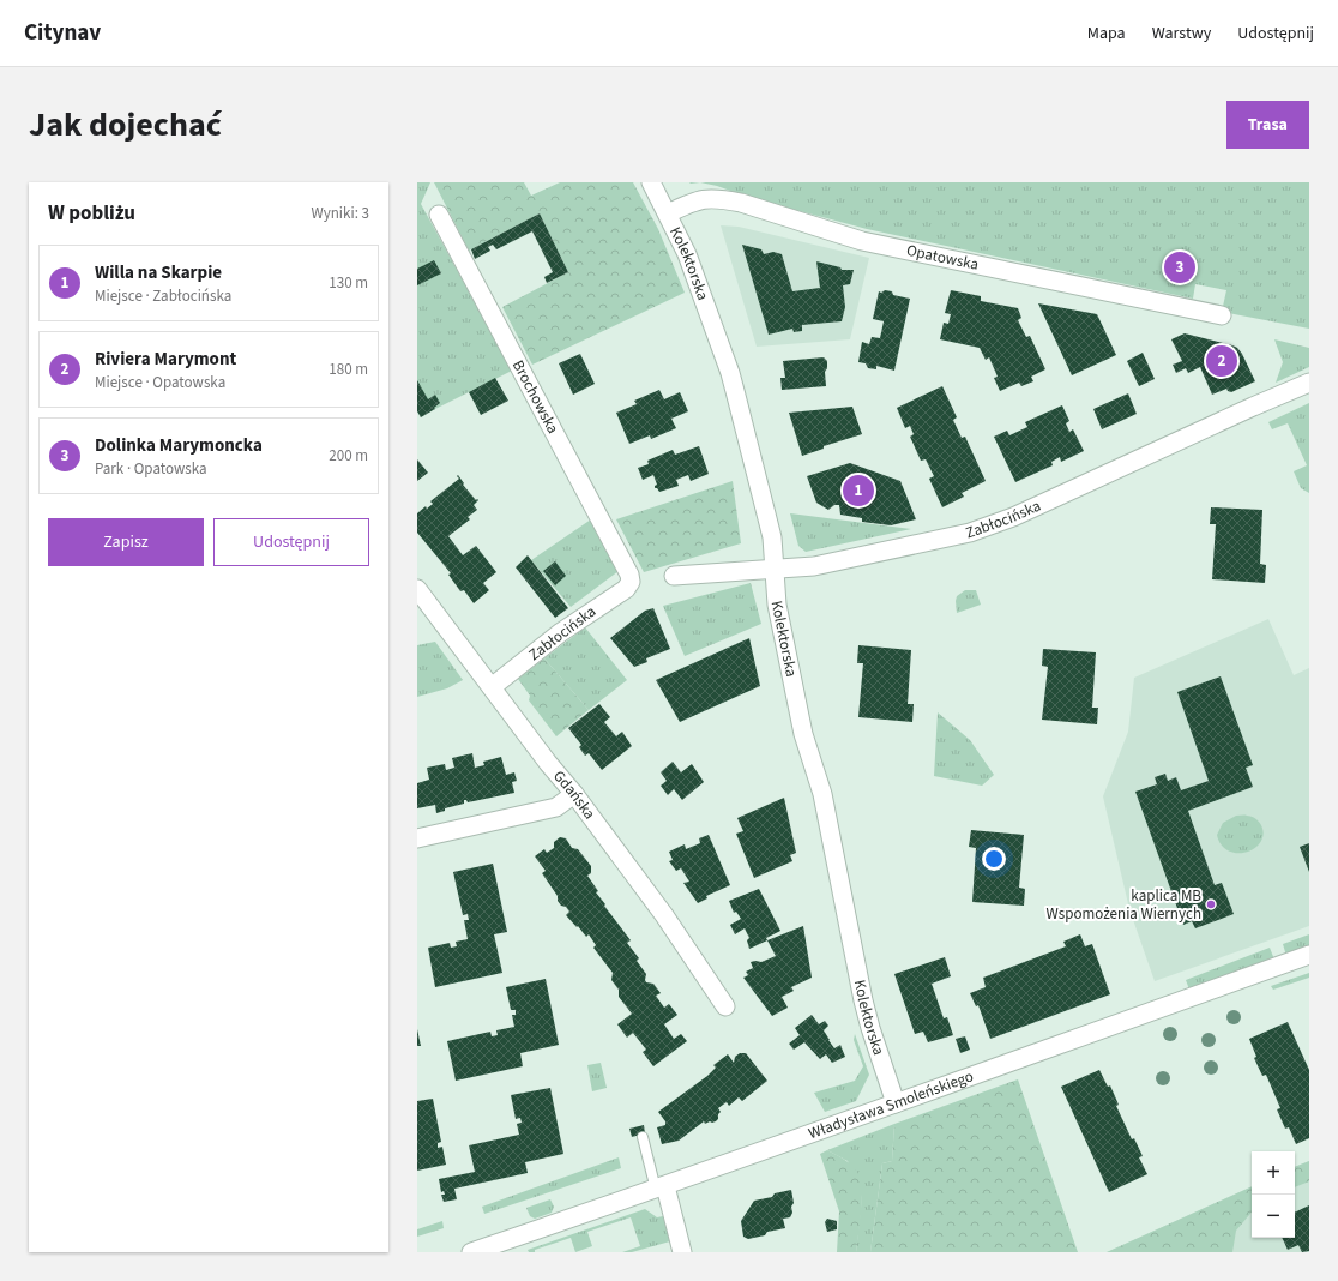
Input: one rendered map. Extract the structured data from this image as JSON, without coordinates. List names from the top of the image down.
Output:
{
  "streets": {
    "street": [
      "Opatowska",
      "Kolektorska",
      "Brochowska",
      "Zabłocińska",
      "Gdańska",
      "Władysława Smoleńskiego"
    ]
  },
  "crossings": [
    ["Opatowska", "Kolektorska"],
    ["Kolektorska", "Zabłocińska"],
    ["Kolektorska", "Władysława Smoleńskiego"],
    ["Brochowska", "Zabłocińska"],
    ["Zabłocińska", "Gdańska"]
  ],
  "places": ["kaplica MB Wspomożenia Wiernych"],
  "page": {
    "header": "Citynav",
    "nav": ["Mapa", "Warstwy", "Udostępnij"],
    "title": "Jak dojechać",
    "buttons": [
      "Trasa",
      ["Zapisz", "Udostępnij"]
    ],
    "heading": ["W pobliżu", "Wyniki: 3"],
    "list": [
      {
        "mark": "1",
        "name": "Willa na Skarpie",
        "note": "Miejsce · Zabłocińska",
        "value": "130 m"
      },
      {
        "mark": "2",
        "name": "Riviera Marymont",
        "note": "Miejsce · Opatowska",
        "value": "180 m"
      },
      {
        "mark": "3",
        "name": "Dolinka Marymoncka",
        "note": "Park · Opatowska",
        "value": "200 m"
      }
    ],
    "pins": ["3", "2", "1"],
    "map_buttons": ["+", "−"]
  }
}
